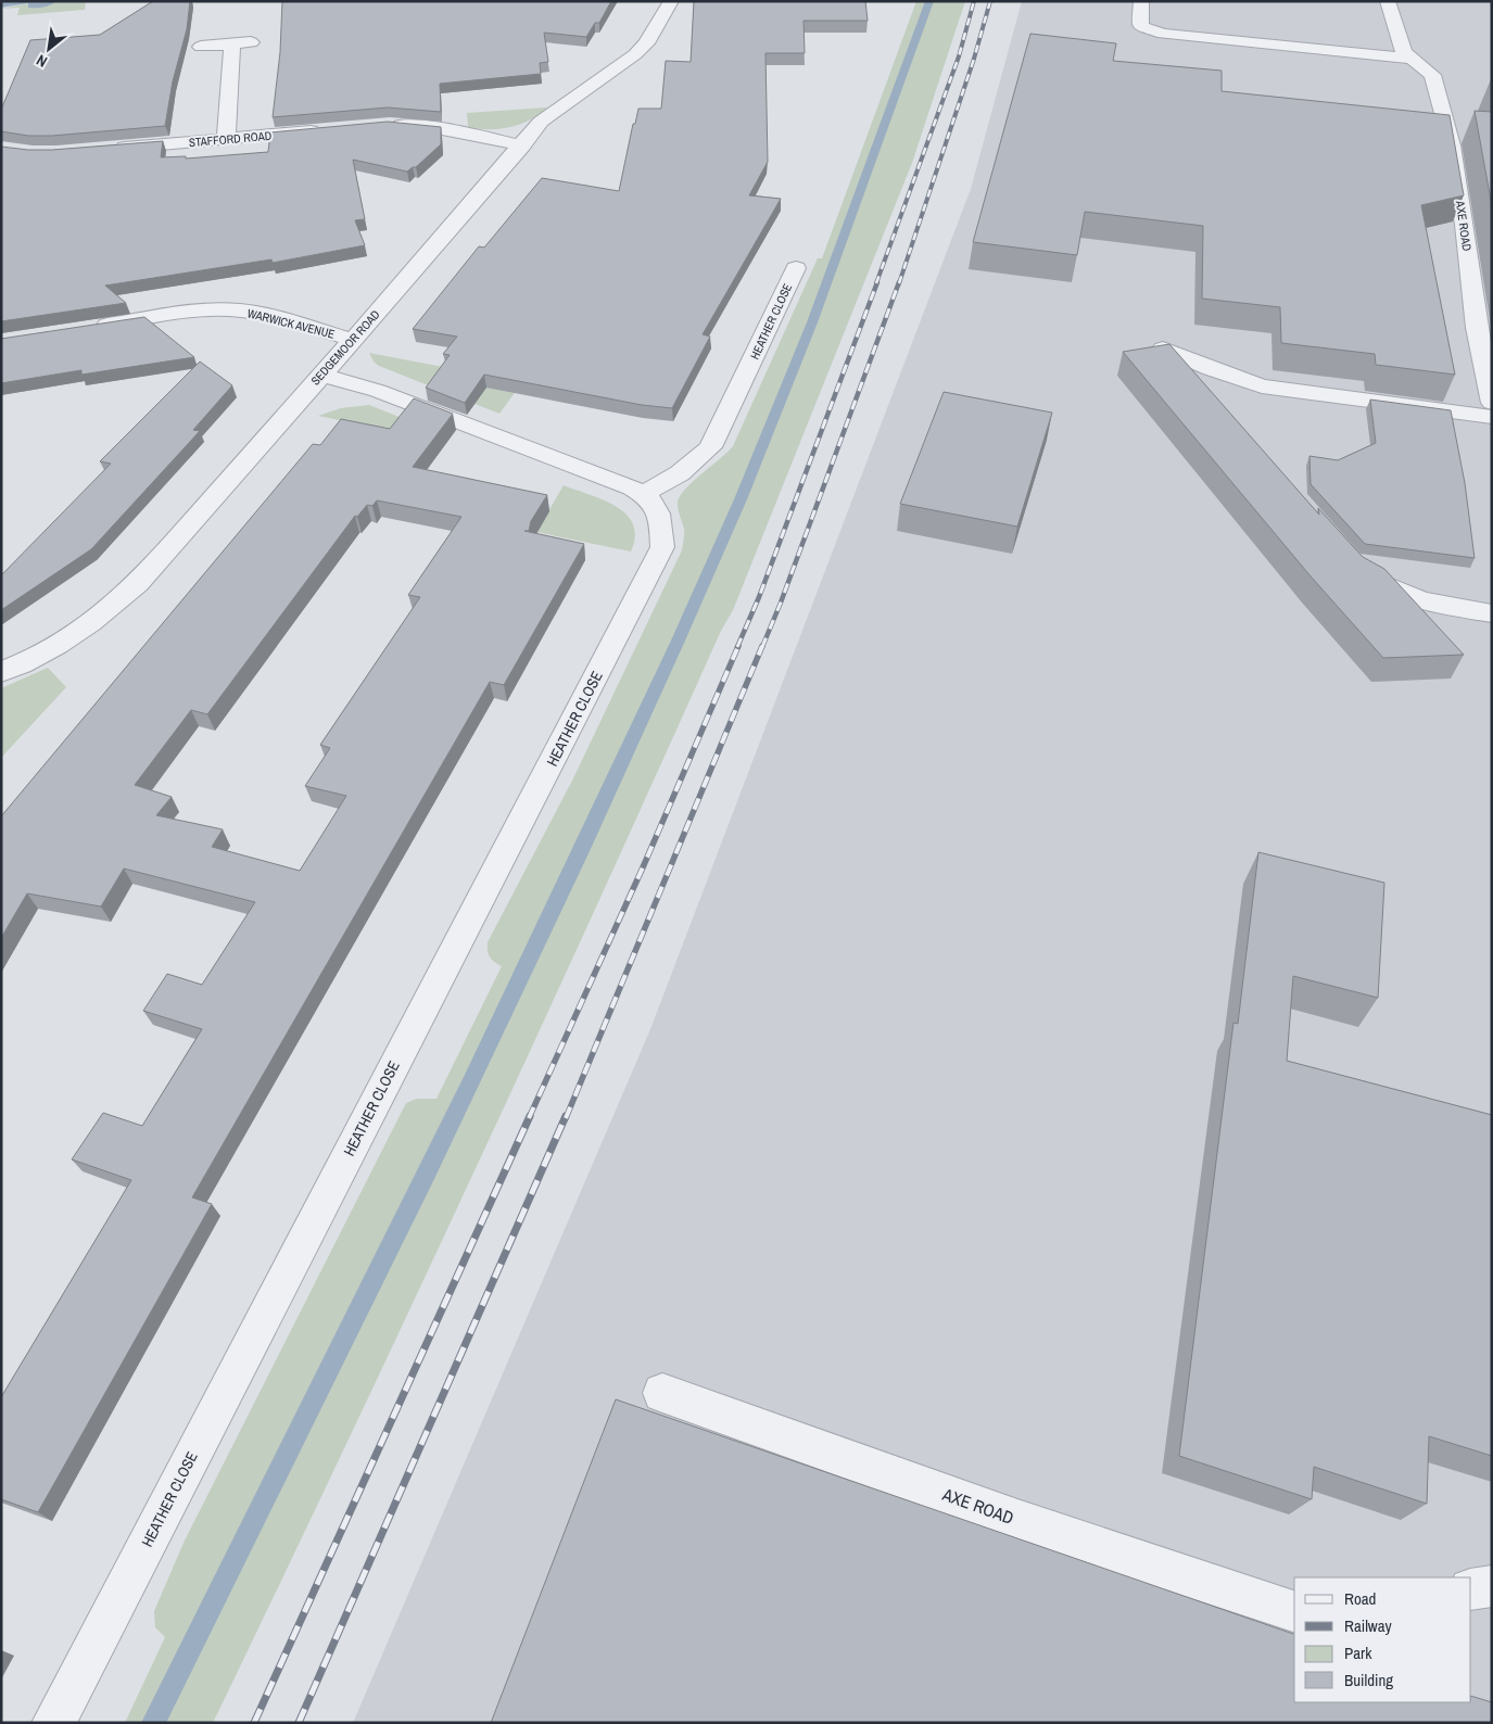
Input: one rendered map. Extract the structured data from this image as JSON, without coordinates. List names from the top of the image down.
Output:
{
  "streets": {
    "street": [
      "STAFFORD ROAD",
      "AXE ROAD",
      "HEATHER CLOSE",
      "WARWICK AVENUE",
      "SEDGEMOOR ROAD"
    ]
  },
  "crossings": [
    ["HEATHER CLOSE", "SEDGEMOOR ROAD"],
    ["WARWICK AVENUE", "SEDGEMOOR ROAD"]
  ],
  "legend": [
    "Road",
    "Railway",
    "Park",
    "Building"
  ],
  "north": "bottom left"
}
